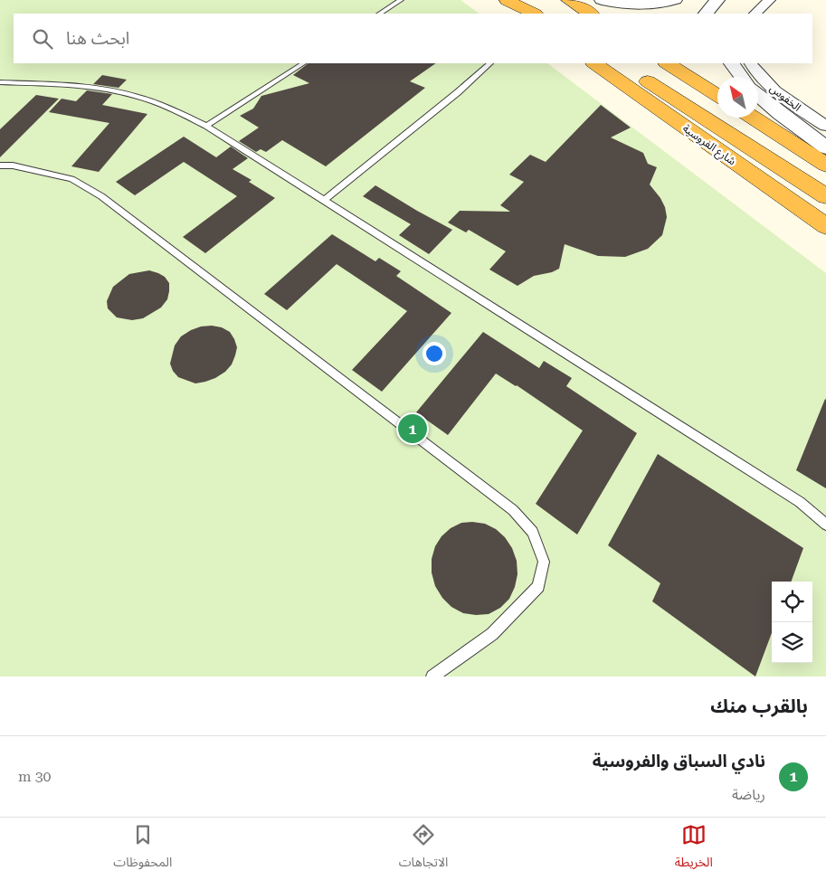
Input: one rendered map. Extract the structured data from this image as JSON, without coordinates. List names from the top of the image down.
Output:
{
  "streets": {
    "highway": ["شارع الفروسية"],
    "street": ["الخفوس"]
  },
  "north": "top left",
  "page": {
    "search": "ابحث هنا",
    "pins": "1",
    "heading": "بالقرب منك",
    "list": [
      {
        "mark": "1",
        "name": "نادي السباق والفروسية",
        "note": "رياضة",
        "value": "30 m"
      }
    ],
    "nav": ["الخريطة", "الاتجاهات", "المحفوظات"]
  }
}
